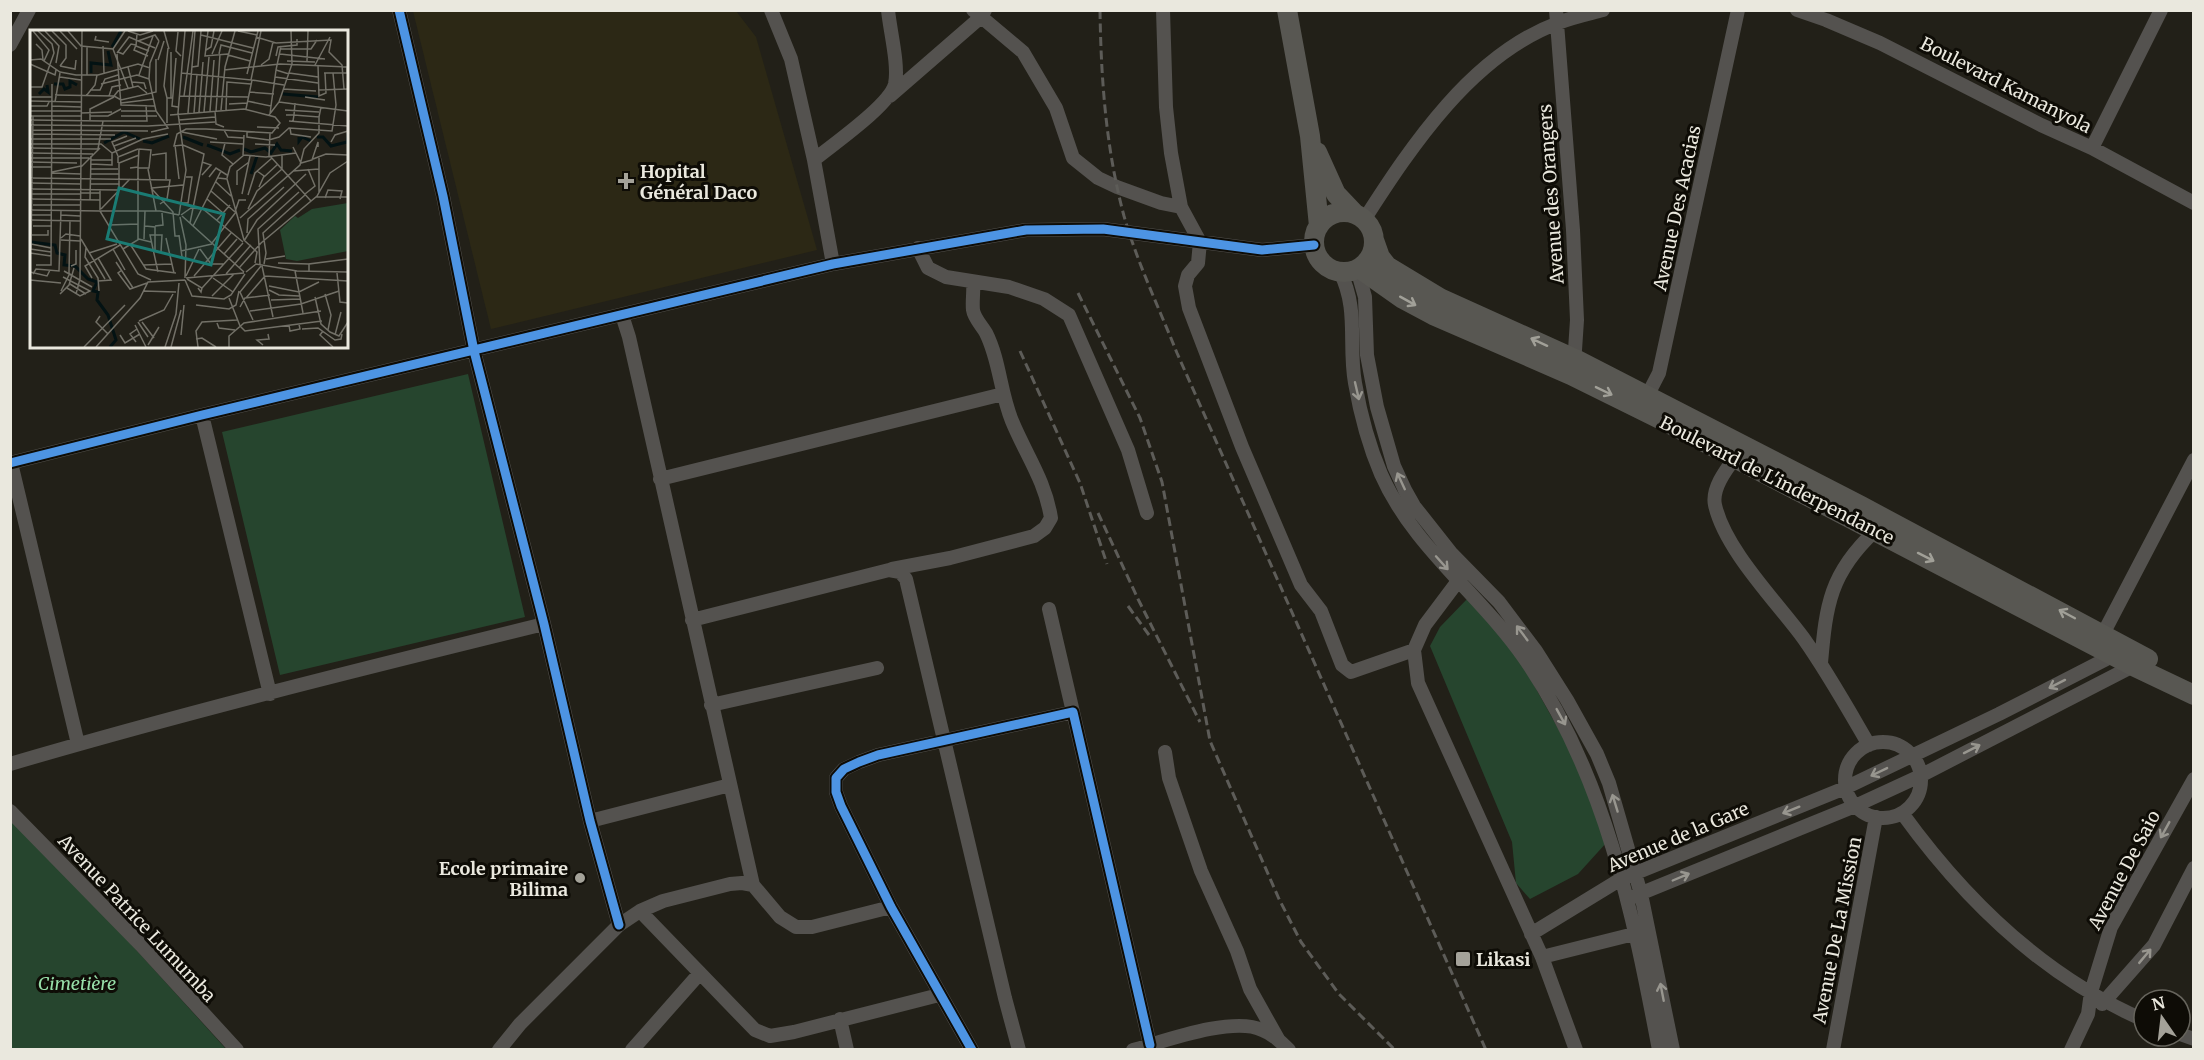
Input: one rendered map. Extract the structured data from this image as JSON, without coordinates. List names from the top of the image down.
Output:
{
  "streets": {
    "highway": ["Boulevard de L'inderpendance"],
    "street": [
      "Boulevard Kamanyola",
      "Avenue des Orangers",
      "Avenue Des Acacias",
      "Avenue de la Gare",
      "Avenue De Saio",
      "Avenue Patrice Lumumba",
      "Avenue De La Mission"
    ]
  },
  "crossings": [
    ["Avenue des Orangers", "Boulevard de L'inderpendance"],
    ["Avenue Des Acacias", "Boulevard de L'inderpendance"]
  ],
  "parks": ["Cimetière"],
  "places": {
    "health": ["Hopital Général Daco"],
    "other": ["Ecole primaire Bilima"],
    "transit": ["Likasi"]
  },
  "north": "top"
}
